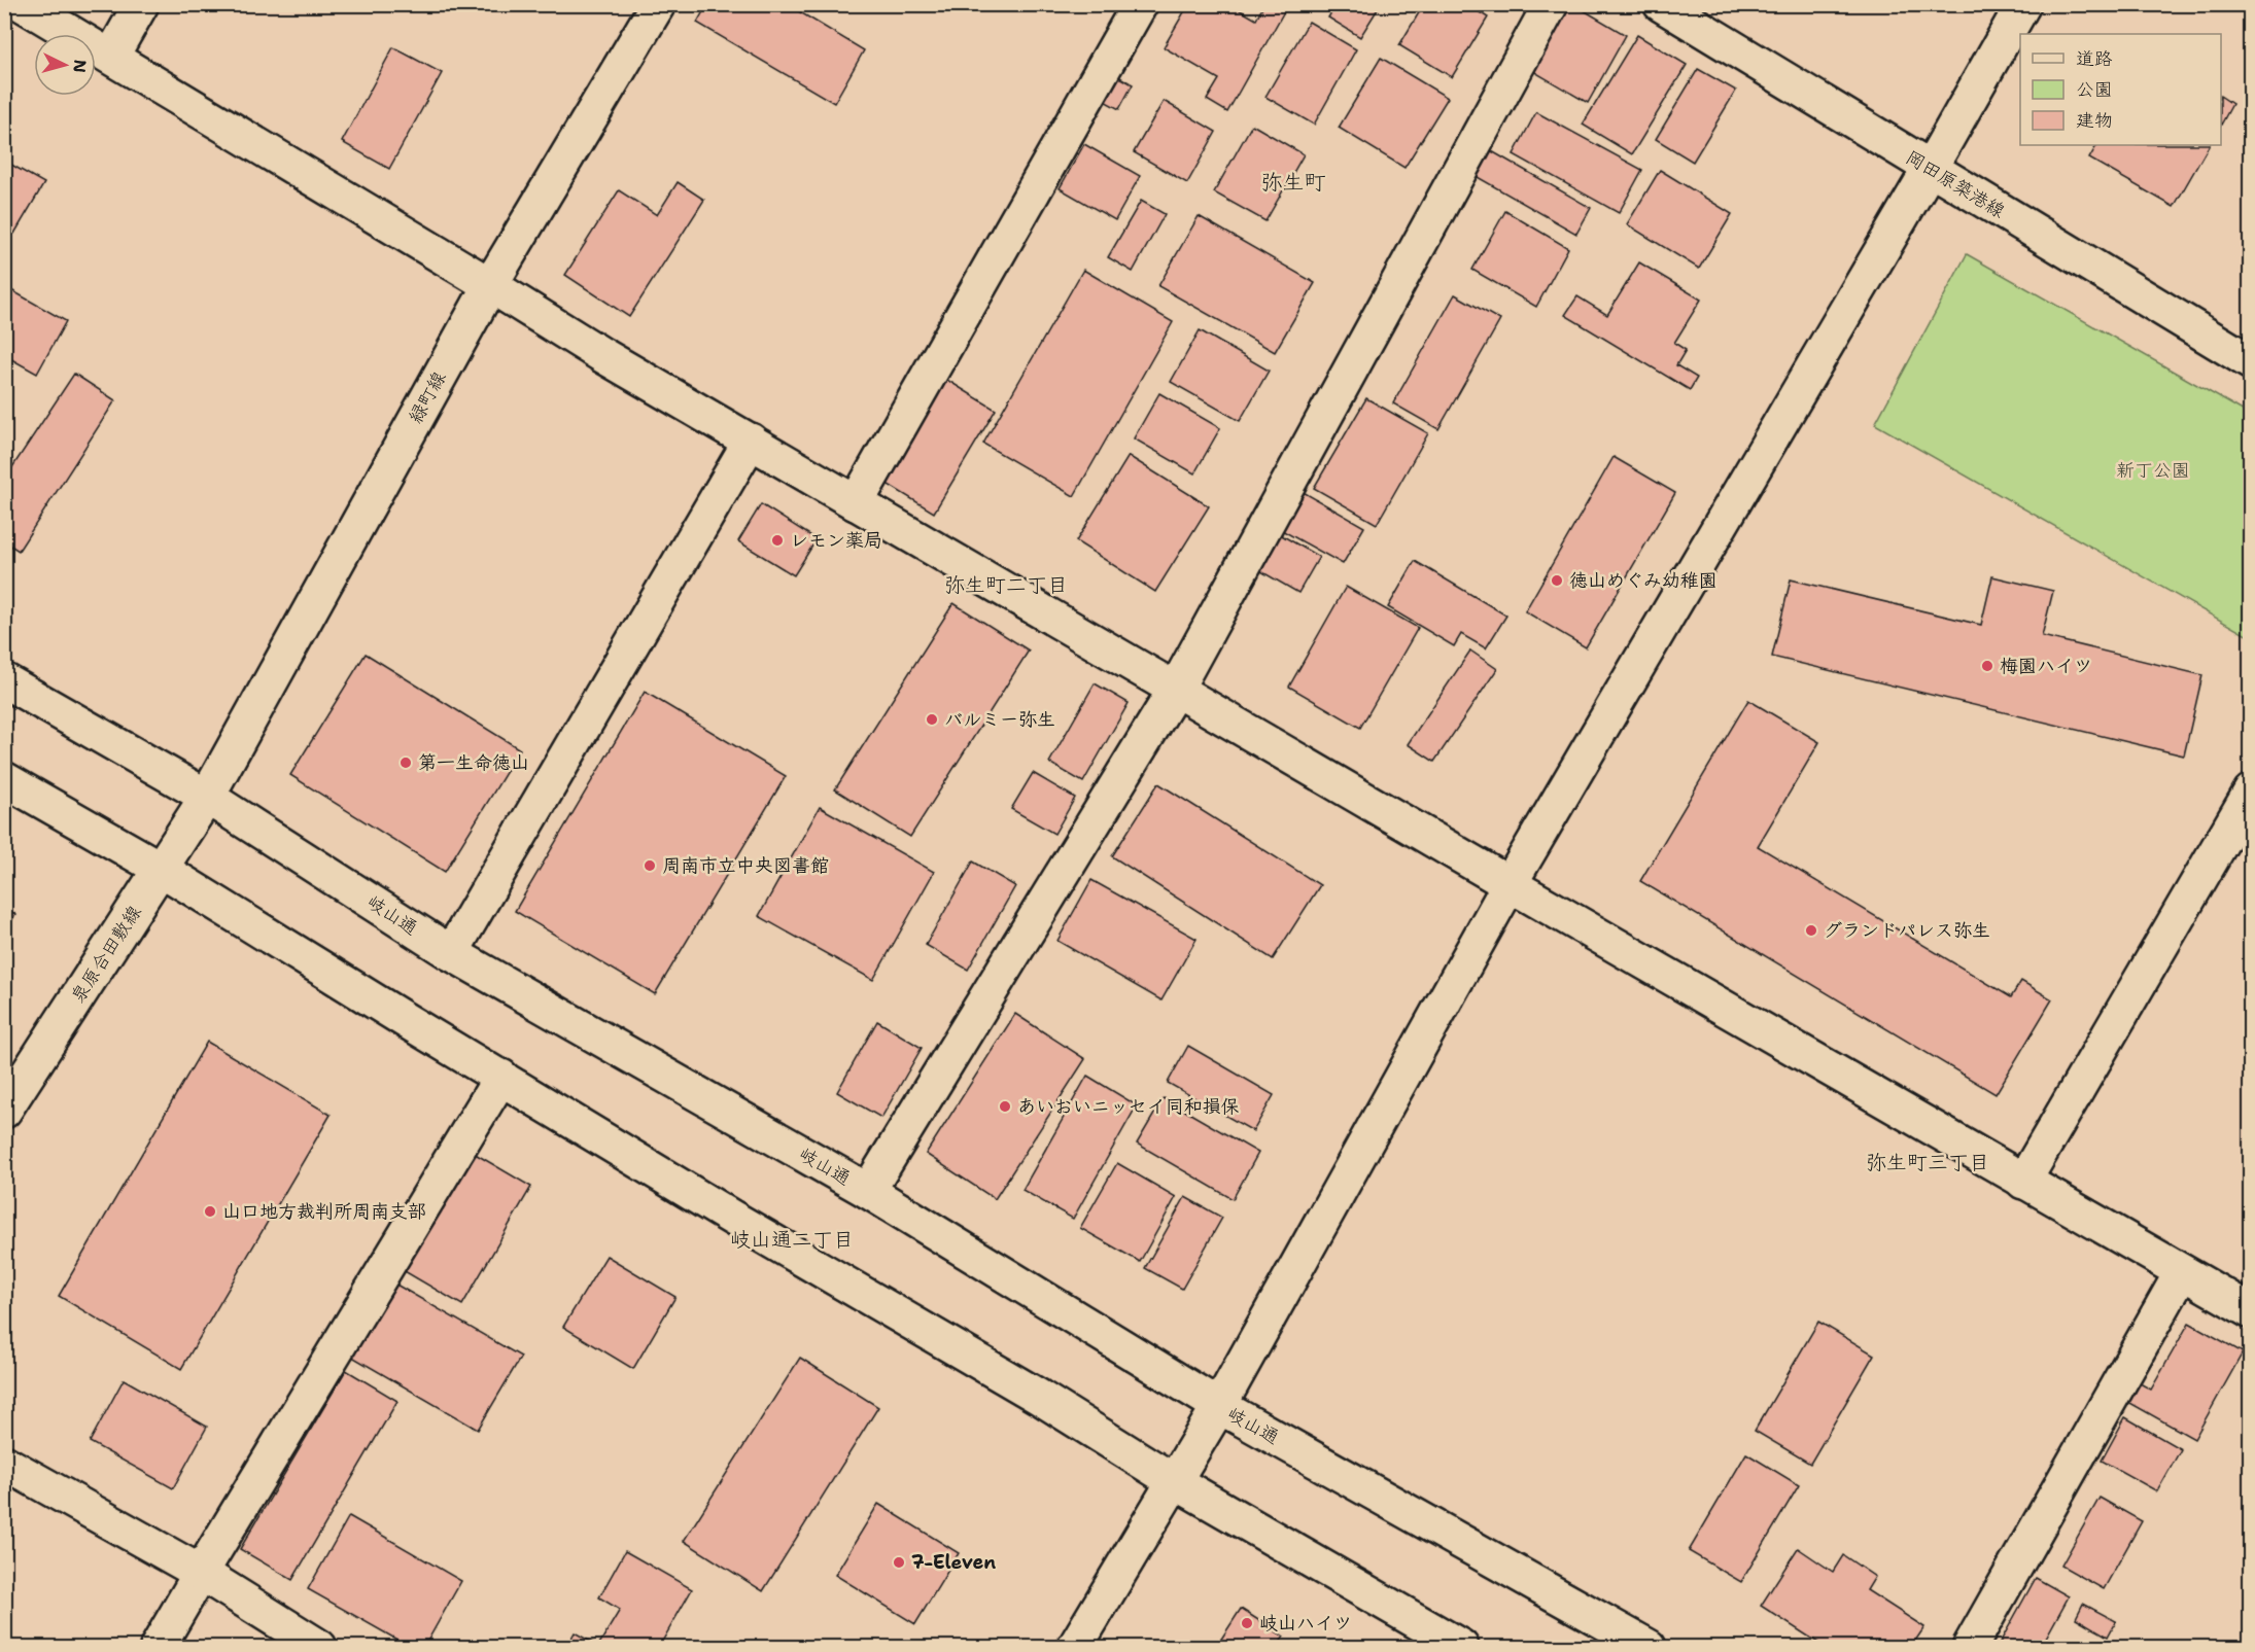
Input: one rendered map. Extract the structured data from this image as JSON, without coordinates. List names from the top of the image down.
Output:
{
  "streets": {
    "street": [
      "岡田原築港線",
      "緑町線",
      "岐山通",
      "泉原合田敷線"
    ]
  },
  "crossings": [
    ["緑町線", "岐山通"],
    ["緑町線", "泉原合田敷線"],
    ["岐山通", "泉原合田敷線"]
  ],
  "districts": [
    "弥生町",
    "弥生町二丁目",
    "弥生町三丁目",
    "岐山通二丁目"
  ],
  "parks": ["新丁公園"],
  "places": [
    "レモン薬局",
    "徳山めぐみ幼稚園",
    "梅園ハイツ",
    "バルミー弥生",
    "第一生命徳山",
    "周南市立中央図書館",
    "グランドパレス弥生",
    "あいおいニッセイ同和損保",
    "山口地方裁判所周南支部",
    "7-Eleven",
    "岐山ハイツ"
  ],
  "legend": ["道路", "公園", "建物"],
  "north": "right"
}
